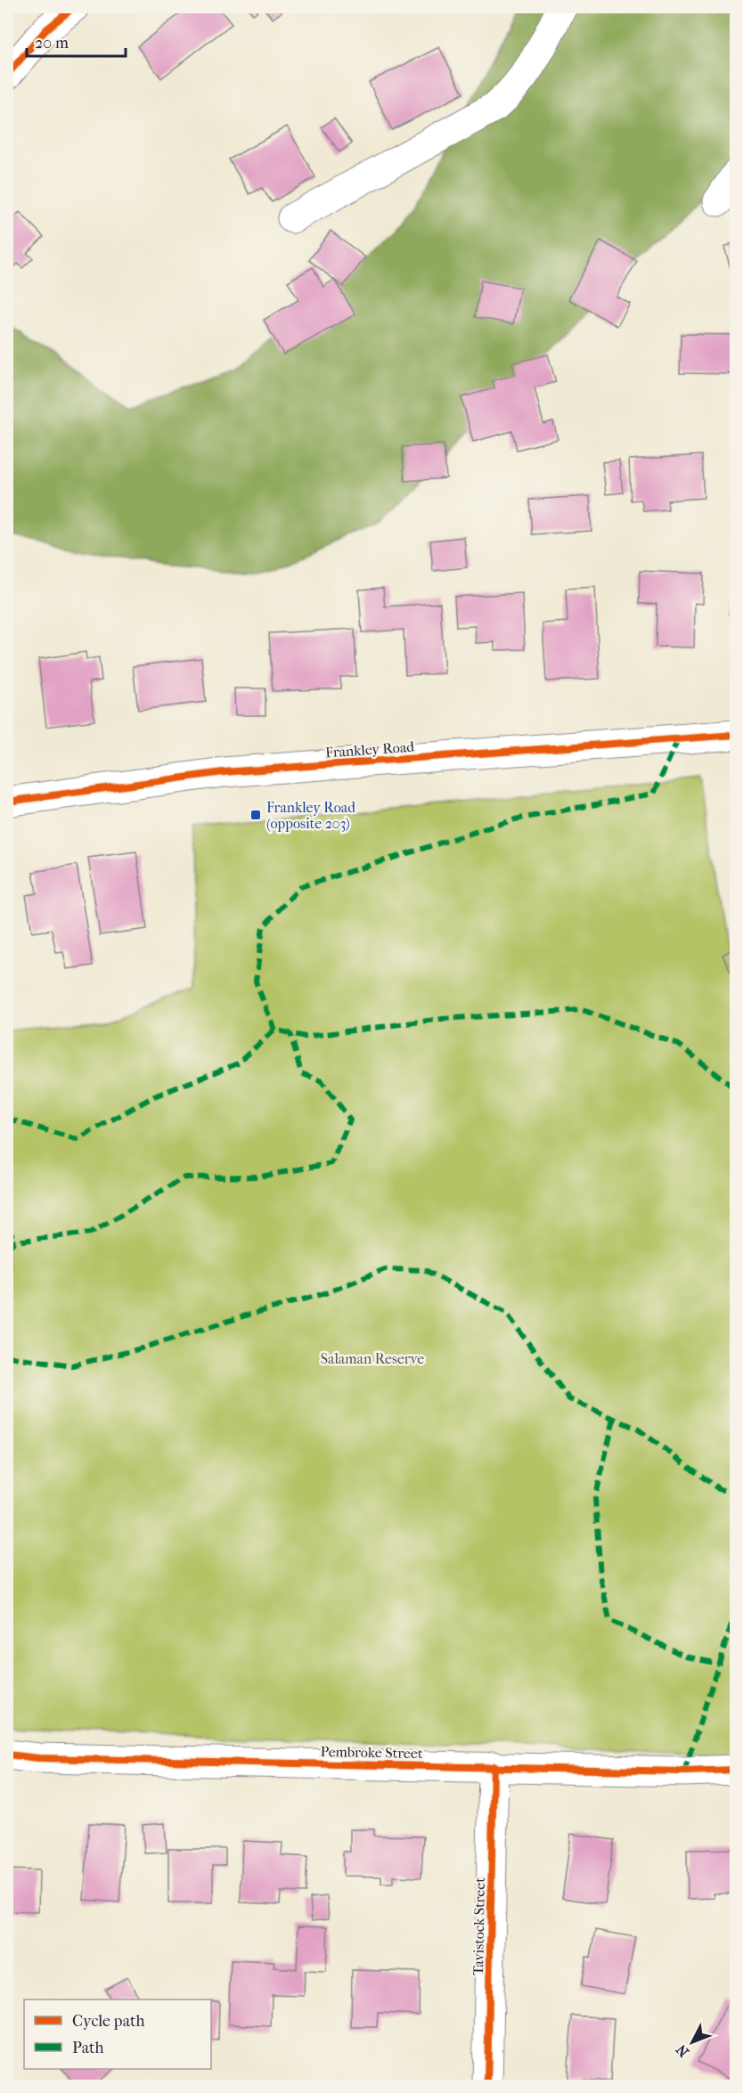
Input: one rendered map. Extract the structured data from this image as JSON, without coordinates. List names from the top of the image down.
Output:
{
  "streets": {
    "street": ["Frankley Road", "Pembroke Street", "Tavistock Street"]
  },
  "crossings": [
    ["Pembroke Street", "Tavistock Street"]
  ],
  "parks": ["Salaman Reserve"],
  "places": {
    "transit": ["Frankley Road (opposite 203)"]
  },
  "legend": ["Cycle path", "Path"],
  "scale_bar": "20 m",
  "north": "bottom left"
}
